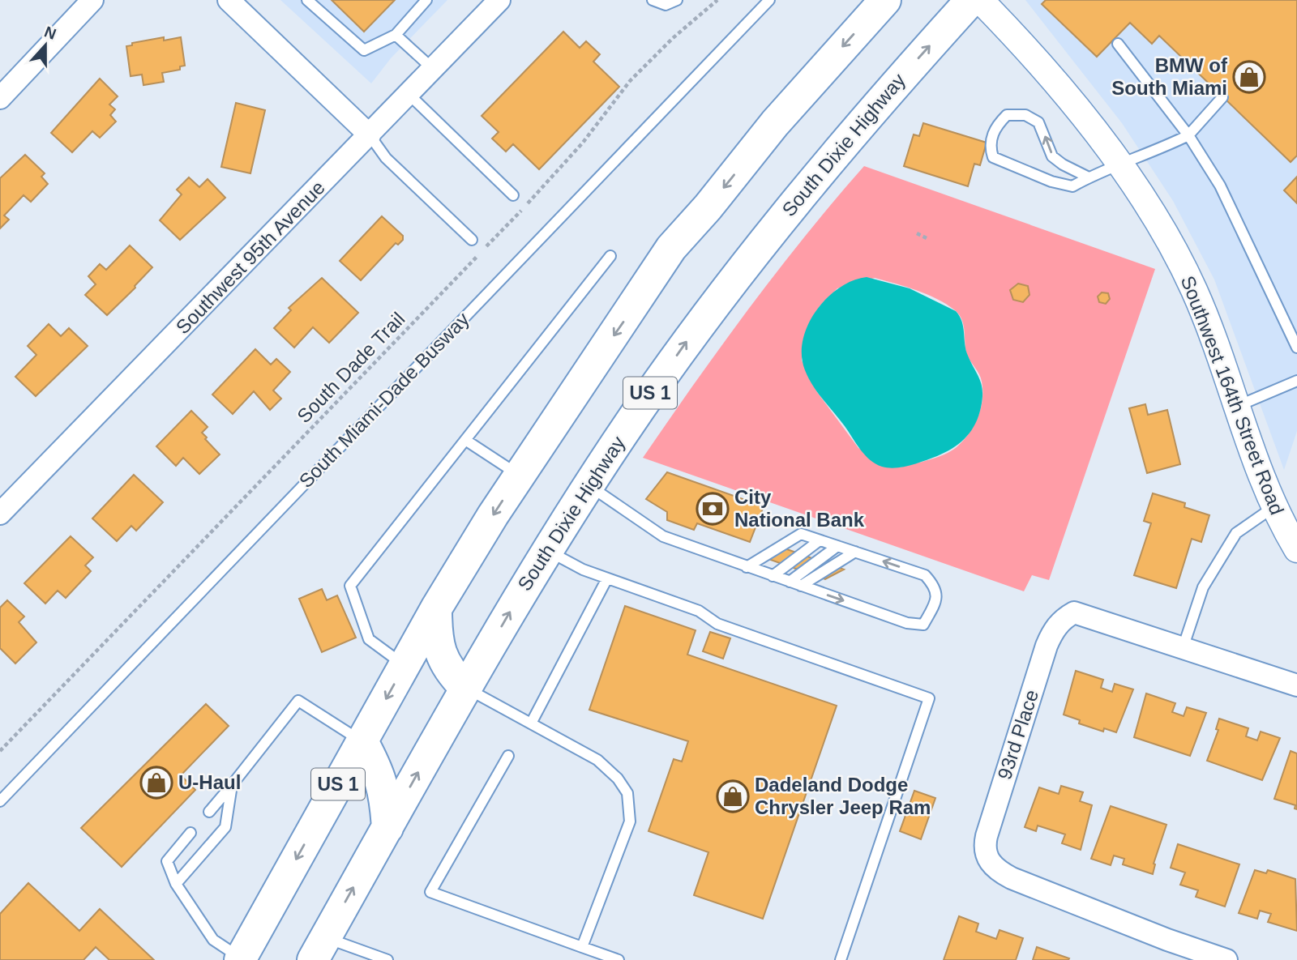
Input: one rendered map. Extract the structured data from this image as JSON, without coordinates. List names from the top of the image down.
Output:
{
  "streets": {
    "highway": ["South Dixie Highway", "US 1"],
    "street": ["Southwest 95th Avenue", "Southwest 164th Street Road", "93rd Place"],
    "lane": ["South Miami-Dade Busway"],
    "path": ["South Dade Trail"]
  },
  "places": {
    "shop": ["BMW of South Miami", "U-Haul", "Dadeland Dodge Chrysler Jeep Ram"],
    "bank": ["City National Bank"]
  },
  "north": "top"
}
